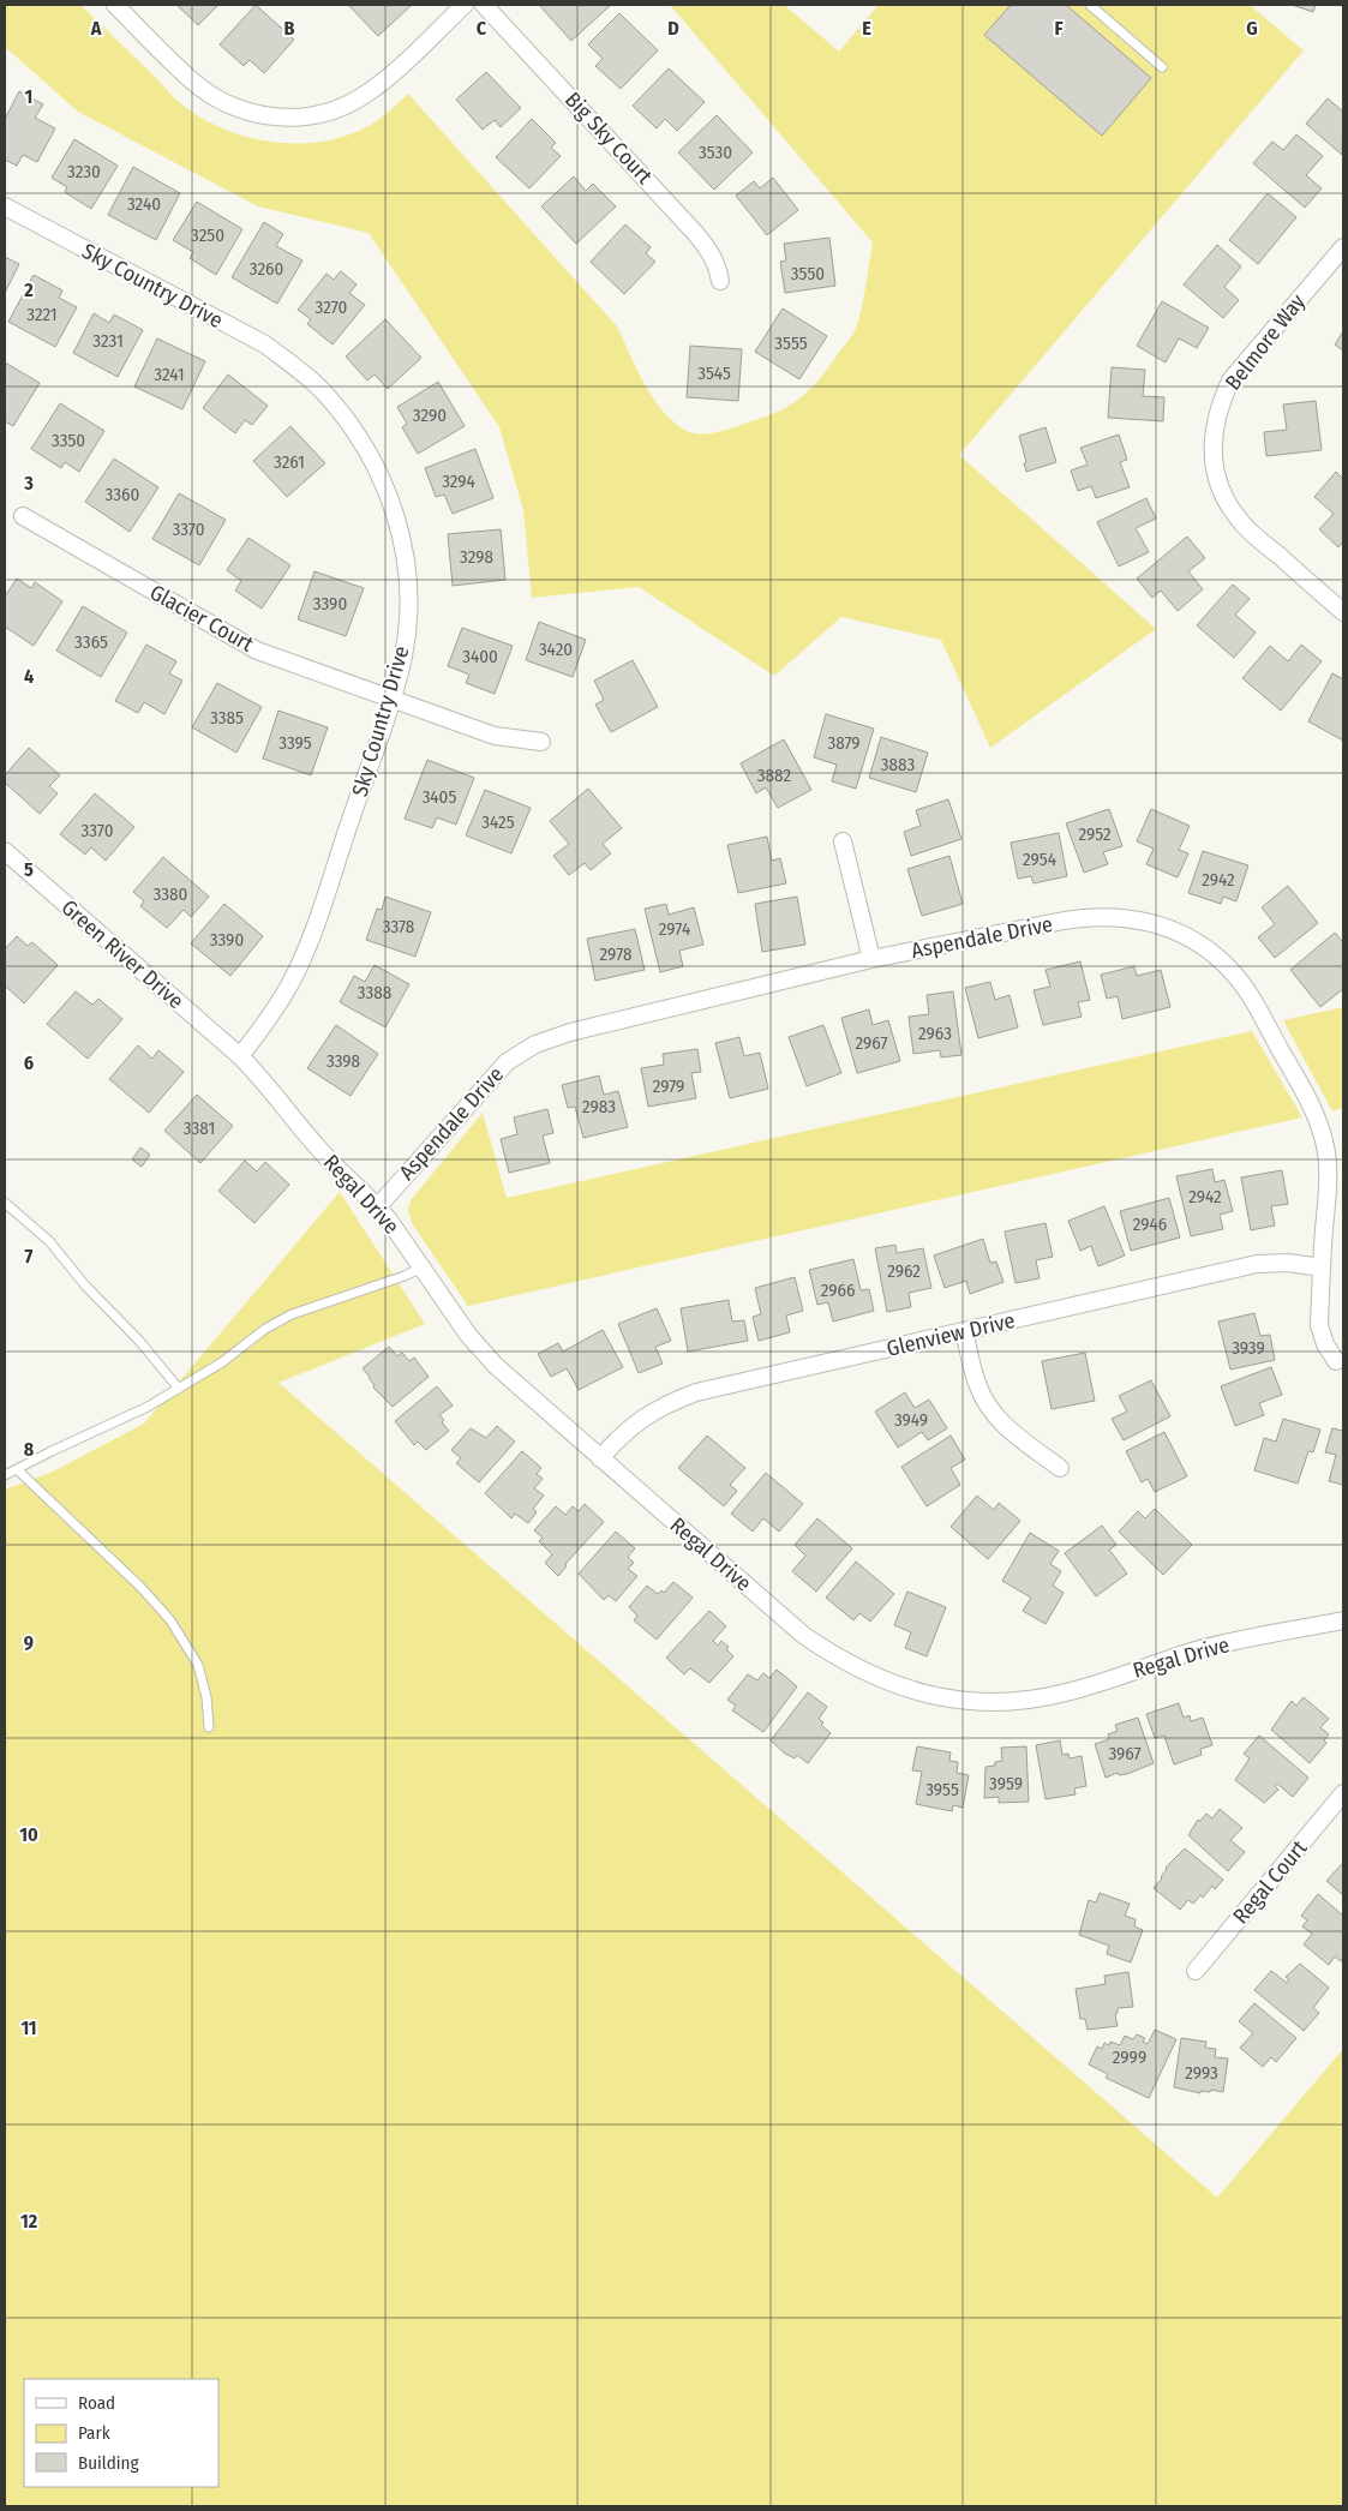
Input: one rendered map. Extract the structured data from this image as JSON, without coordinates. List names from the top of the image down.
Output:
{
  "streets": {
    "street": [
      "Big Sky Court",
      "Sky Country Drive",
      "Belmore Way",
      "Glacier Court",
      "Aspendale Drive",
      "Green River Drive",
      "Regal Drive",
      "Glenview Drive",
      "Regal Court"
    ]
  },
  "crossings": [
    ["Sky Country Drive", "Glacier Court"],
    ["Sky Country Drive", "Green River Drive"],
    ["Sky Country Drive", "Regal Drive"],
    ["Aspendale Drive", "Regal Drive"],
    ["Aspendale Drive", "Glenview Drive"],
    ["Green River Drive", "Regal Drive"],
    ["Regal Drive", "Glenview Drive"]
  ],
  "house_numbers": [
    "3530",
    "3230",
    "3240",
    "3250",
    "3260",
    "3550",
    "3270",
    "3221",
    "3231",
    "3555",
    "3545",
    "3241",
    "3290",
    "3350",
    "3261",
    "3294",
    "3360",
    "3370",
    "3298",
    "3390",
    "3365",
    "3420",
    "3400",
    "3385",
    "3395",
    "3879",
    "3883",
    "3882",
    "3405",
    "3425",
    "3370",
    "2952",
    "2954",
    "2942",
    "3380",
    "3378",
    "2974",
    "3390",
    "2978",
    "3388",
    "2963",
    "2967",
    "3398",
    "2979",
    "2983",
    "3381",
    "2942",
    "2946",
    "2962",
    "2966",
    "3939",
    "3949",
    "3967",
    "3959",
    "3955",
    "2999",
    "2993"
  ],
  "legend": ["Road", "Park", "Building"],
  "grid": {
    "columns": [
      "A",
      "B",
      "C",
      "D",
      "E",
      "F",
      "G"
    ],
    "rows": [
      "1",
      "2",
      "3",
      "4",
      "5",
      "6",
      "7",
      "8",
      "9",
      "10",
      "11",
      "12"
    ]
  }
}
